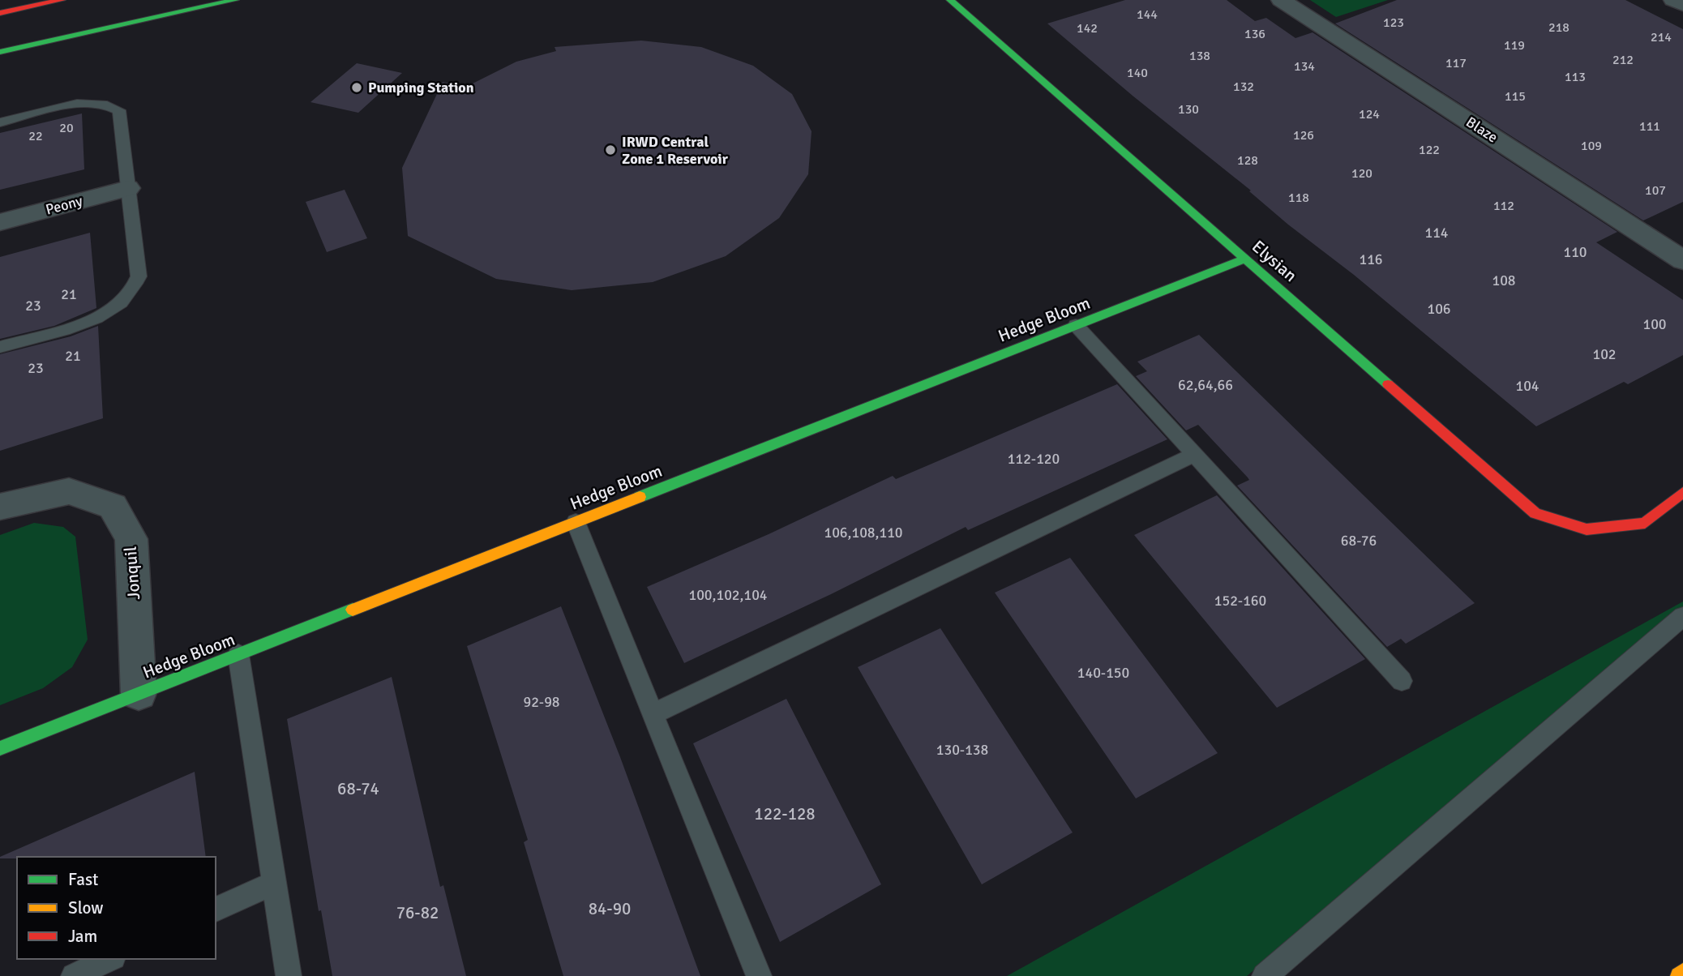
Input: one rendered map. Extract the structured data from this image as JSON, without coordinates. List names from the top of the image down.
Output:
{
  "streets": {
    "main road": ["Elysian", "Hedge Bloom"],
    "street": ["Blaze", "Peony", "Jonquil"]
  },
  "crossings": [
    ["Elysian", "Hedge Bloom"],
    ["Hedge Bloom", "Jonquil"]
  ],
  "places": ["Pumping Station", "IRWD Central Zone 1 Reservoir"],
  "house_numbers": [
    "144",
    "123",
    "218",
    "142",
    "136",
    "214",
    "119",
    "138",
    "212",
    "117",
    "134",
    "140",
    "113",
    "132",
    "115",
    "130",
    "124",
    "111",
    "20",
    "126",
    "22",
    "109",
    "122",
    "128",
    "120",
    "107",
    "118",
    "112",
    "114",
    "110",
    "116",
    "108",
    "21",
    "23",
    "106",
    "100",
    "102",
    "21",
    "23",
    "62,64,66",
    "104",
    "112-120",
    "106,108,110",
    "68-76",
    "100,102,104",
    "152-160",
    "140-150",
    "92-98",
    "130-138",
    "68-74",
    "122-128",
    "84-90",
    "76-82"
  ],
  "legend": ["Fast", "Slow", "Jam"]
}
